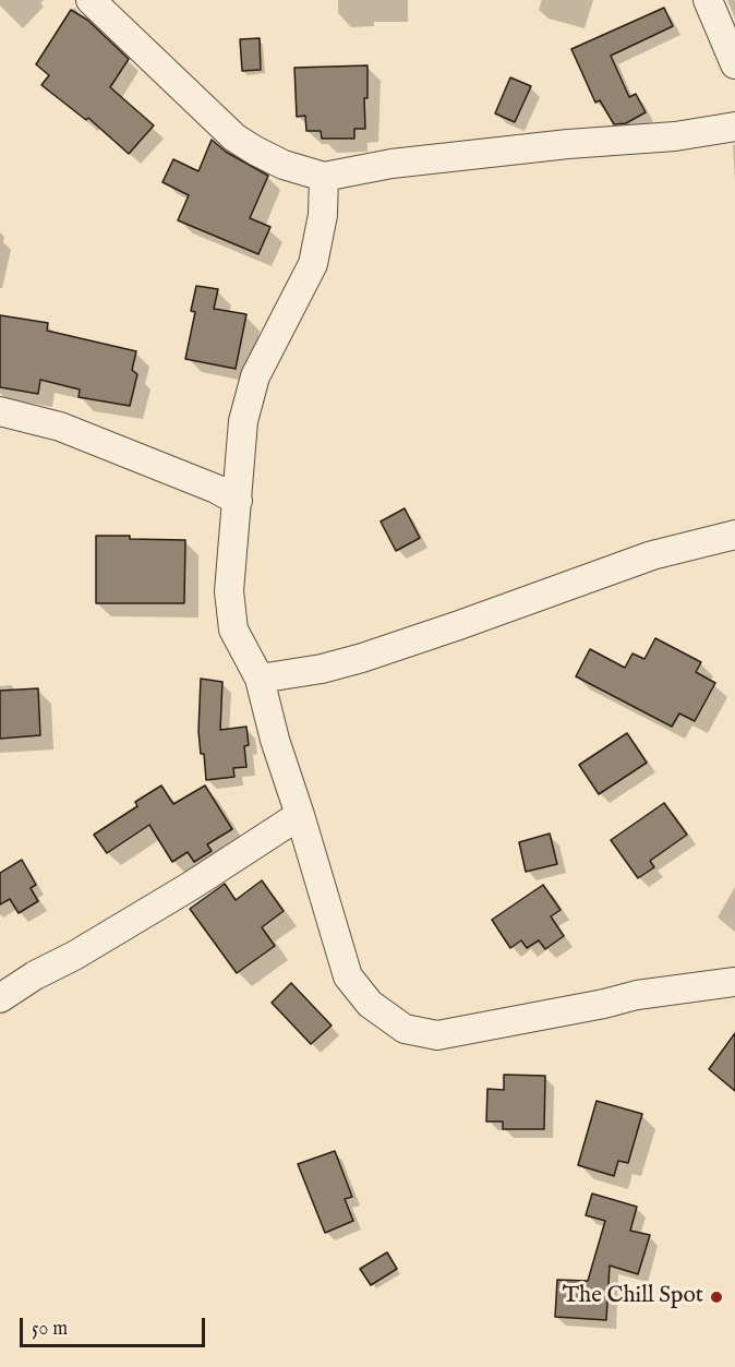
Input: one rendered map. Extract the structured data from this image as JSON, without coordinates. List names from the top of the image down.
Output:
{
  "places": ["The Chill Spot"],
  "scale_bar": "50 m"
}
